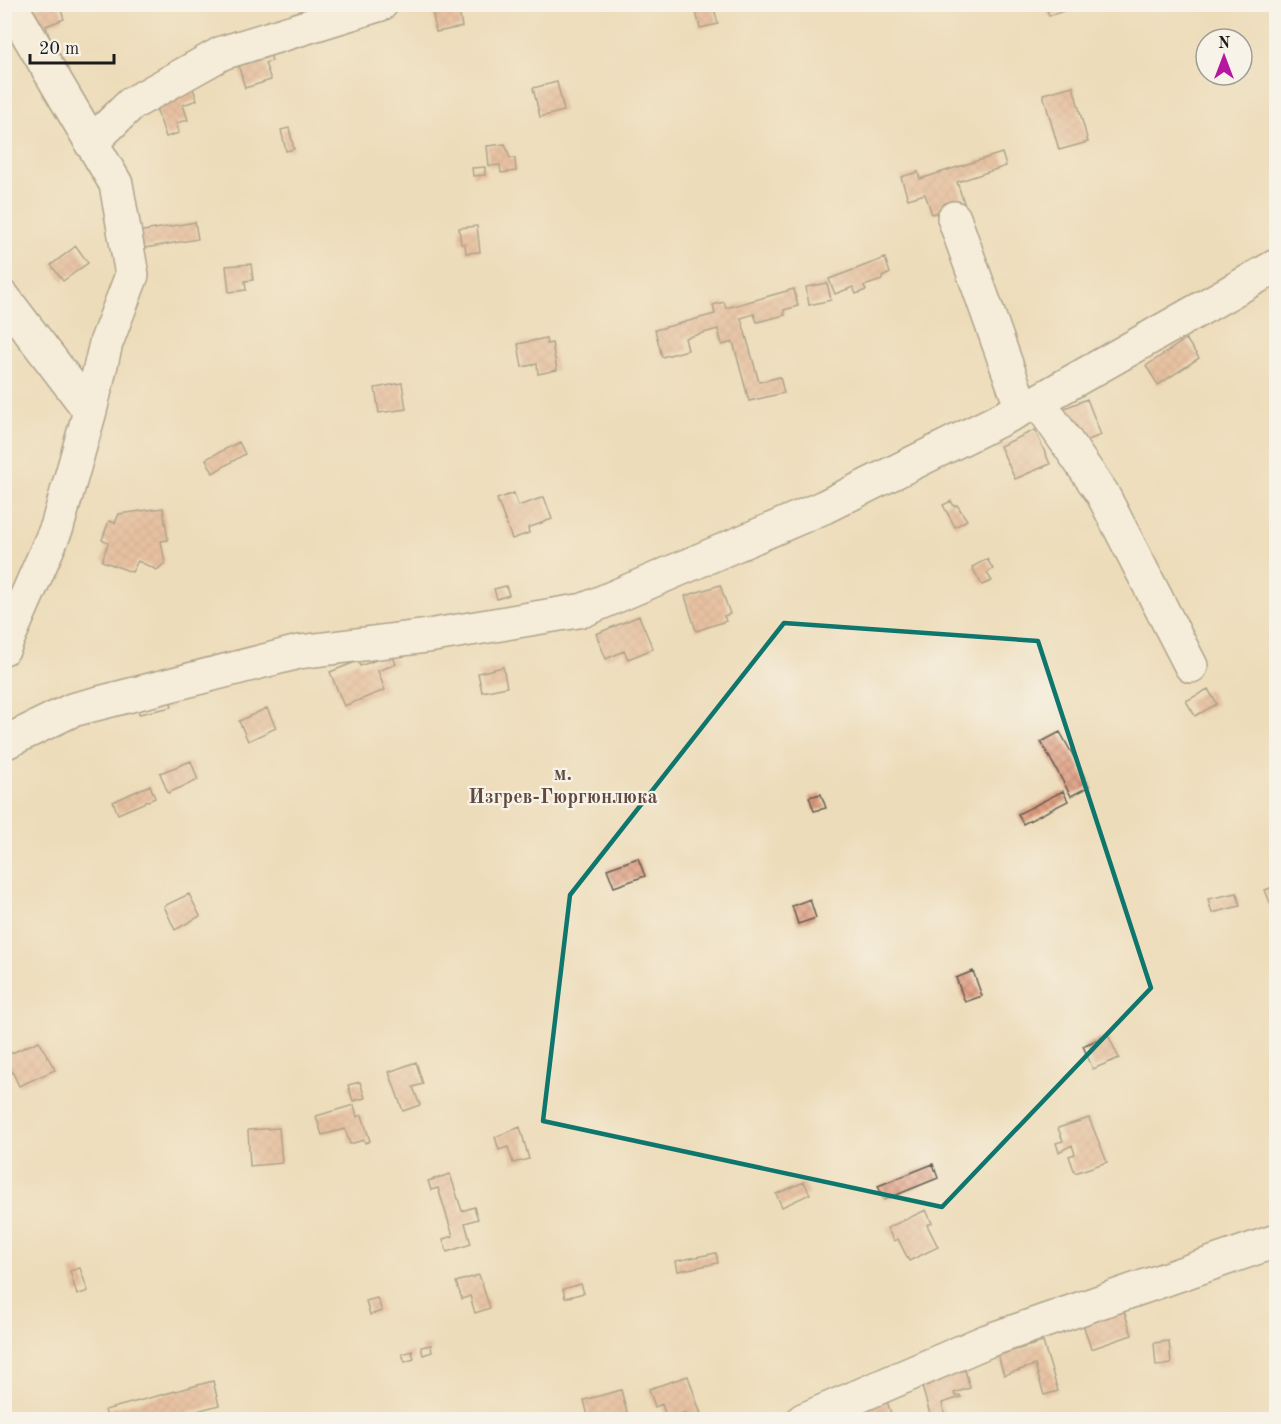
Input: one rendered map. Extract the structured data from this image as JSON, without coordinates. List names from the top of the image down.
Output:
{
  "districts": ["м. Изгрев-Гюргюнлюка"],
  "scale_bar": "20 m",
  "north": "top"
}
